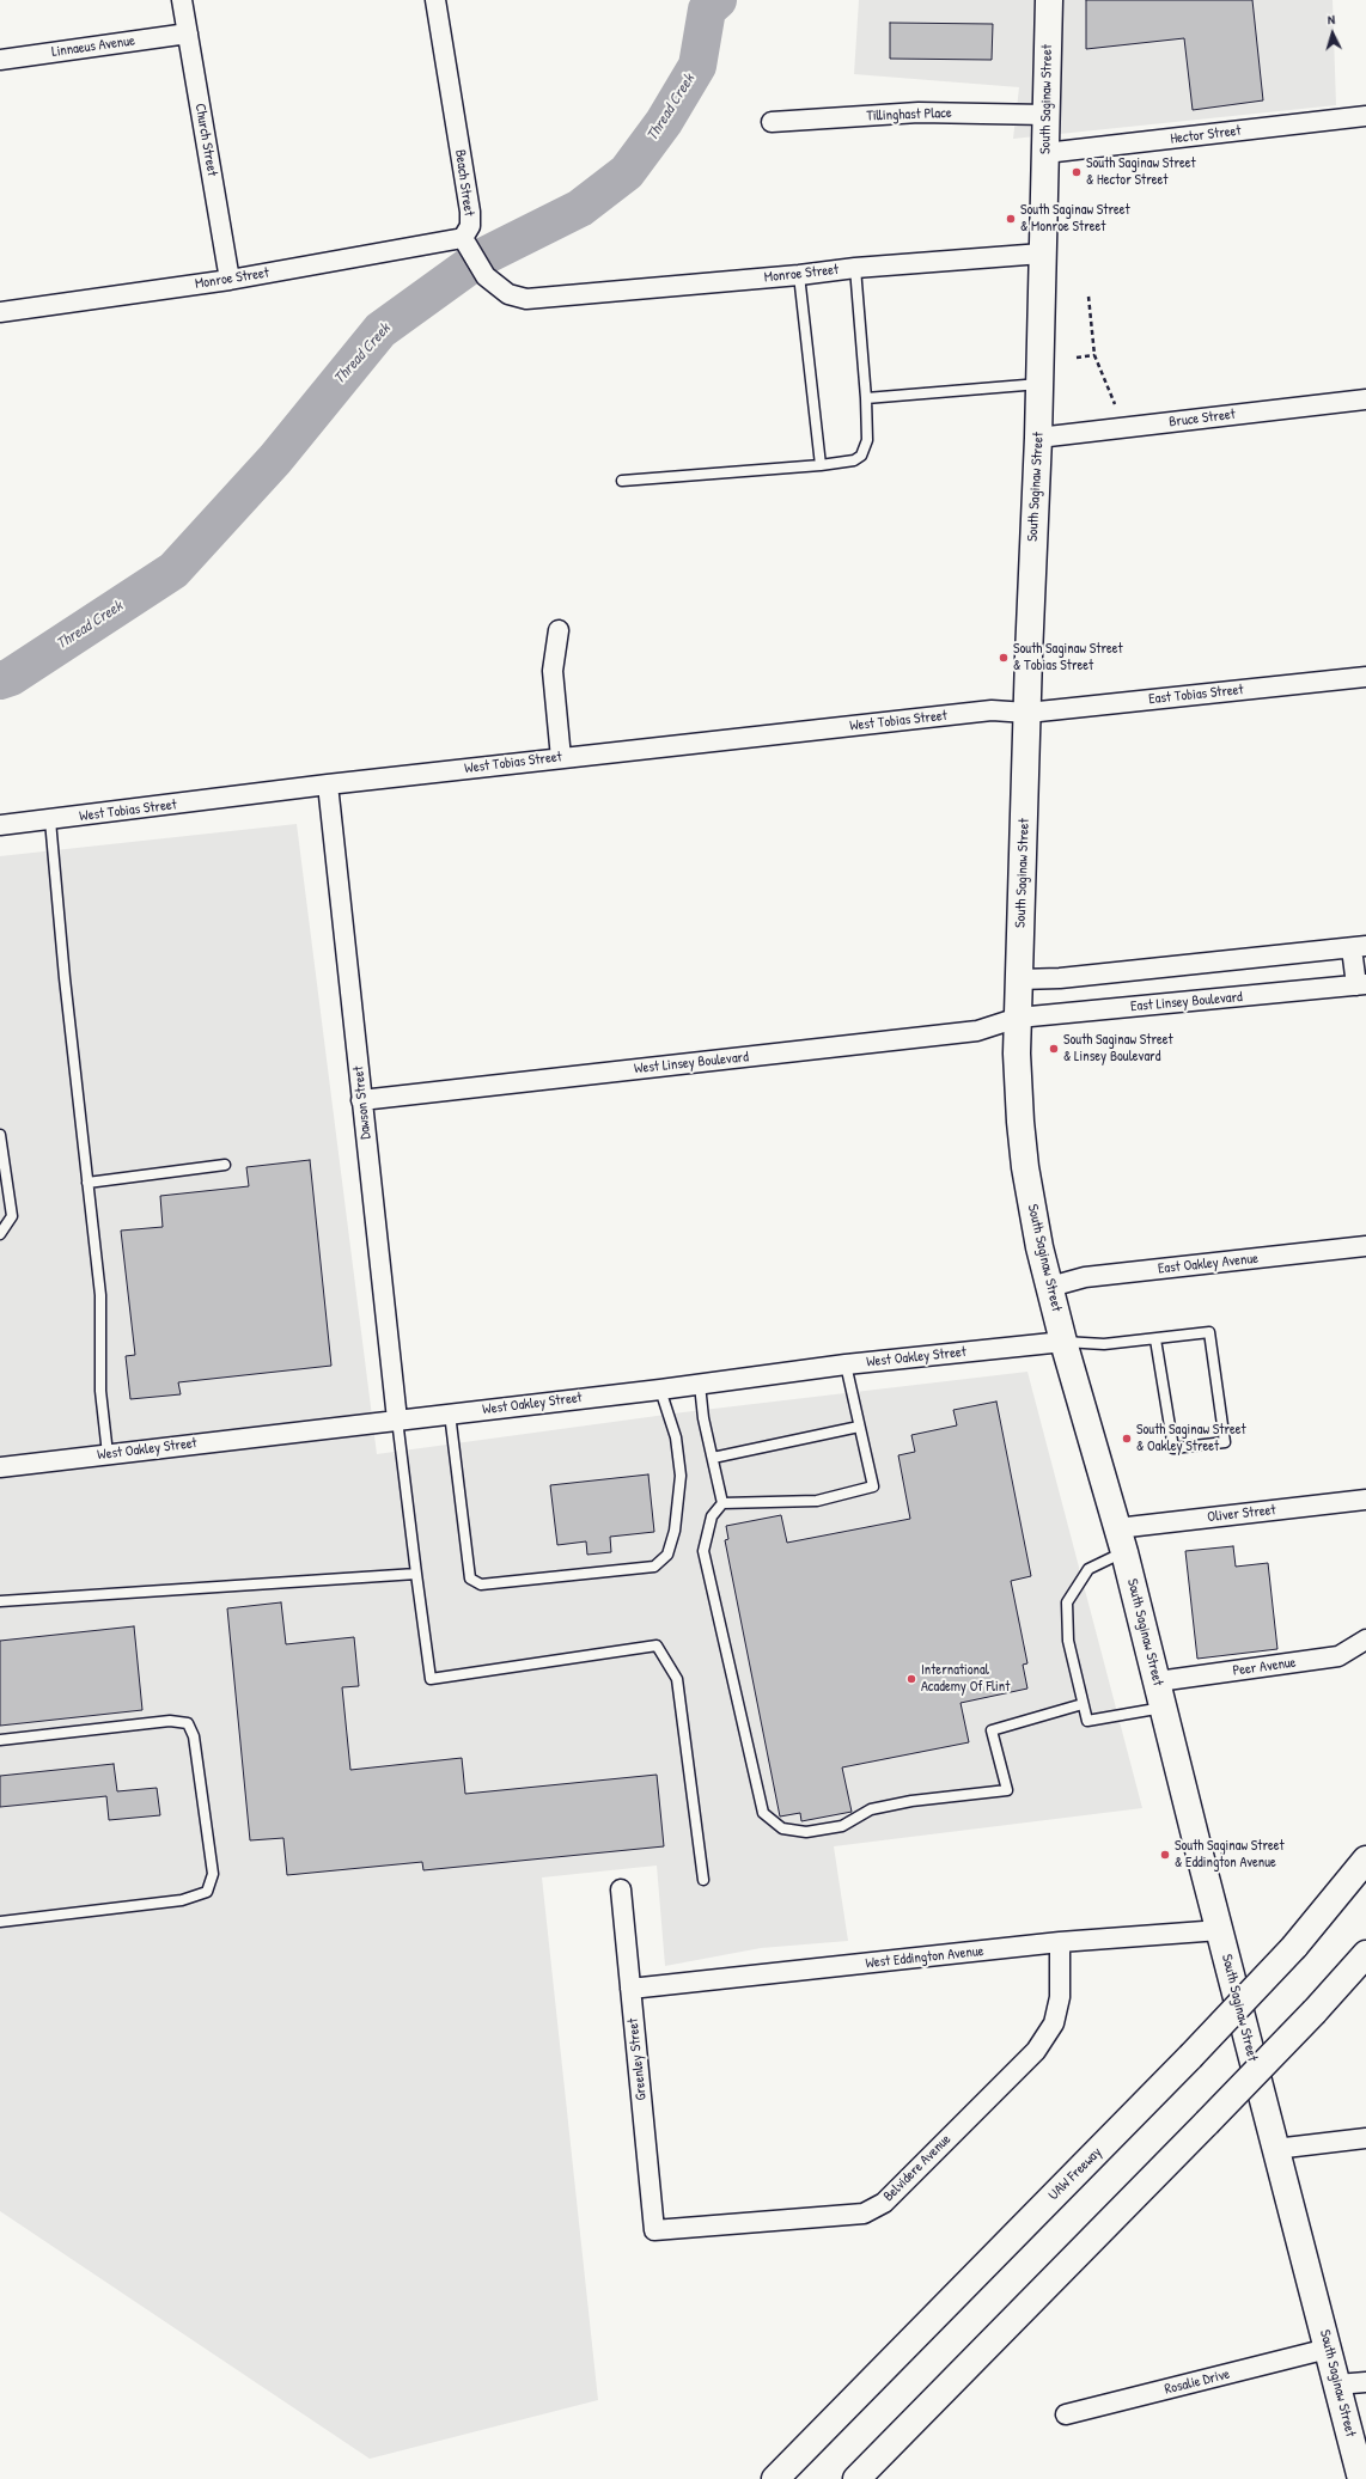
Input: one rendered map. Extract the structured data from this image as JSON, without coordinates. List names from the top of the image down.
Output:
{
  "streets": {
    "main road": ["South Saginaw Street", "UAW Freeway"],
    "street": [
      "Linnaeus Avenue",
      "Tillinghast Place",
      "Hector Street",
      "Church Street",
      "Beach Street",
      "Monroe Street",
      "Bruce Street",
      "East Tobias Street",
      "West Tobias Street",
      "East Linsey Boulevard",
      "West Linsey Boulevard",
      "Dawson Street",
      "East Oakley Avenue",
      "West Oakley Street",
      "Oliver Street",
      "Peer Avenue",
      "West Eddington Avenue",
      "Greenley Street",
      "Belvidere Avenue",
      "Rosalie Drive"
    ]
  },
  "crossings": [
    ["Linnaeus Avenue", "Church Street"],
    ["South Saginaw Street", "Tillinghast Place"],
    ["South Saginaw Street", "Hector Street"],
    ["South Saginaw Street", "Monroe Street"],
    ["South Saginaw Street", "Bruce Street"],
    ["South Saginaw Street", "East Tobias Street"],
    ["South Saginaw Street", "West Tobias Street"],
    ["South Saginaw Street", "East Linsey Boulevard"],
    ["South Saginaw Street", "West Linsey Boulevard"],
    ["South Saginaw Street", "East Oakley Avenue"],
    ["South Saginaw Street", "West Oakley Street"],
    ["South Saginaw Street", "Oliver Street"],
    ["South Saginaw Street", "Peer Avenue"],
    ["South Saginaw Street", "West Eddington Avenue"],
    ["South Saginaw Street", "Rosalie Drive"],
    ["Church Street", "Monroe Street"],
    ["Beach Street", "Monroe Street"],
    ["East Tobias Street", "West Tobias Street"],
    ["West Tobias Street", "Dawson Street"],
    ["East Linsey Boulevard", "West Linsey Boulevard"],
    ["West Linsey Boulevard", "Dawson Street"],
    ["Dawson Street", "West Oakley Street"],
    ["West Eddington Avenue", "Greenley Street"],
    ["West Eddington Avenue", "Belvidere Avenue"],
    ["Greenley Street", "Belvidere Avenue"]
  ],
  "water": ["Thread Creek"],
  "places": [
    "South Saginaw Street & Hector Street",
    "South Saginaw Street & Monroe Street",
    "South Saginaw Street & Tobias Street",
    "South Saginaw Street & Linsey Boulevard",
    "South Saginaw Street & Oakley Street",
    "International Academy Of Flint",
    "South Saginaw Street & Eddington Avenue"
  ],
  "north": "top"
}
